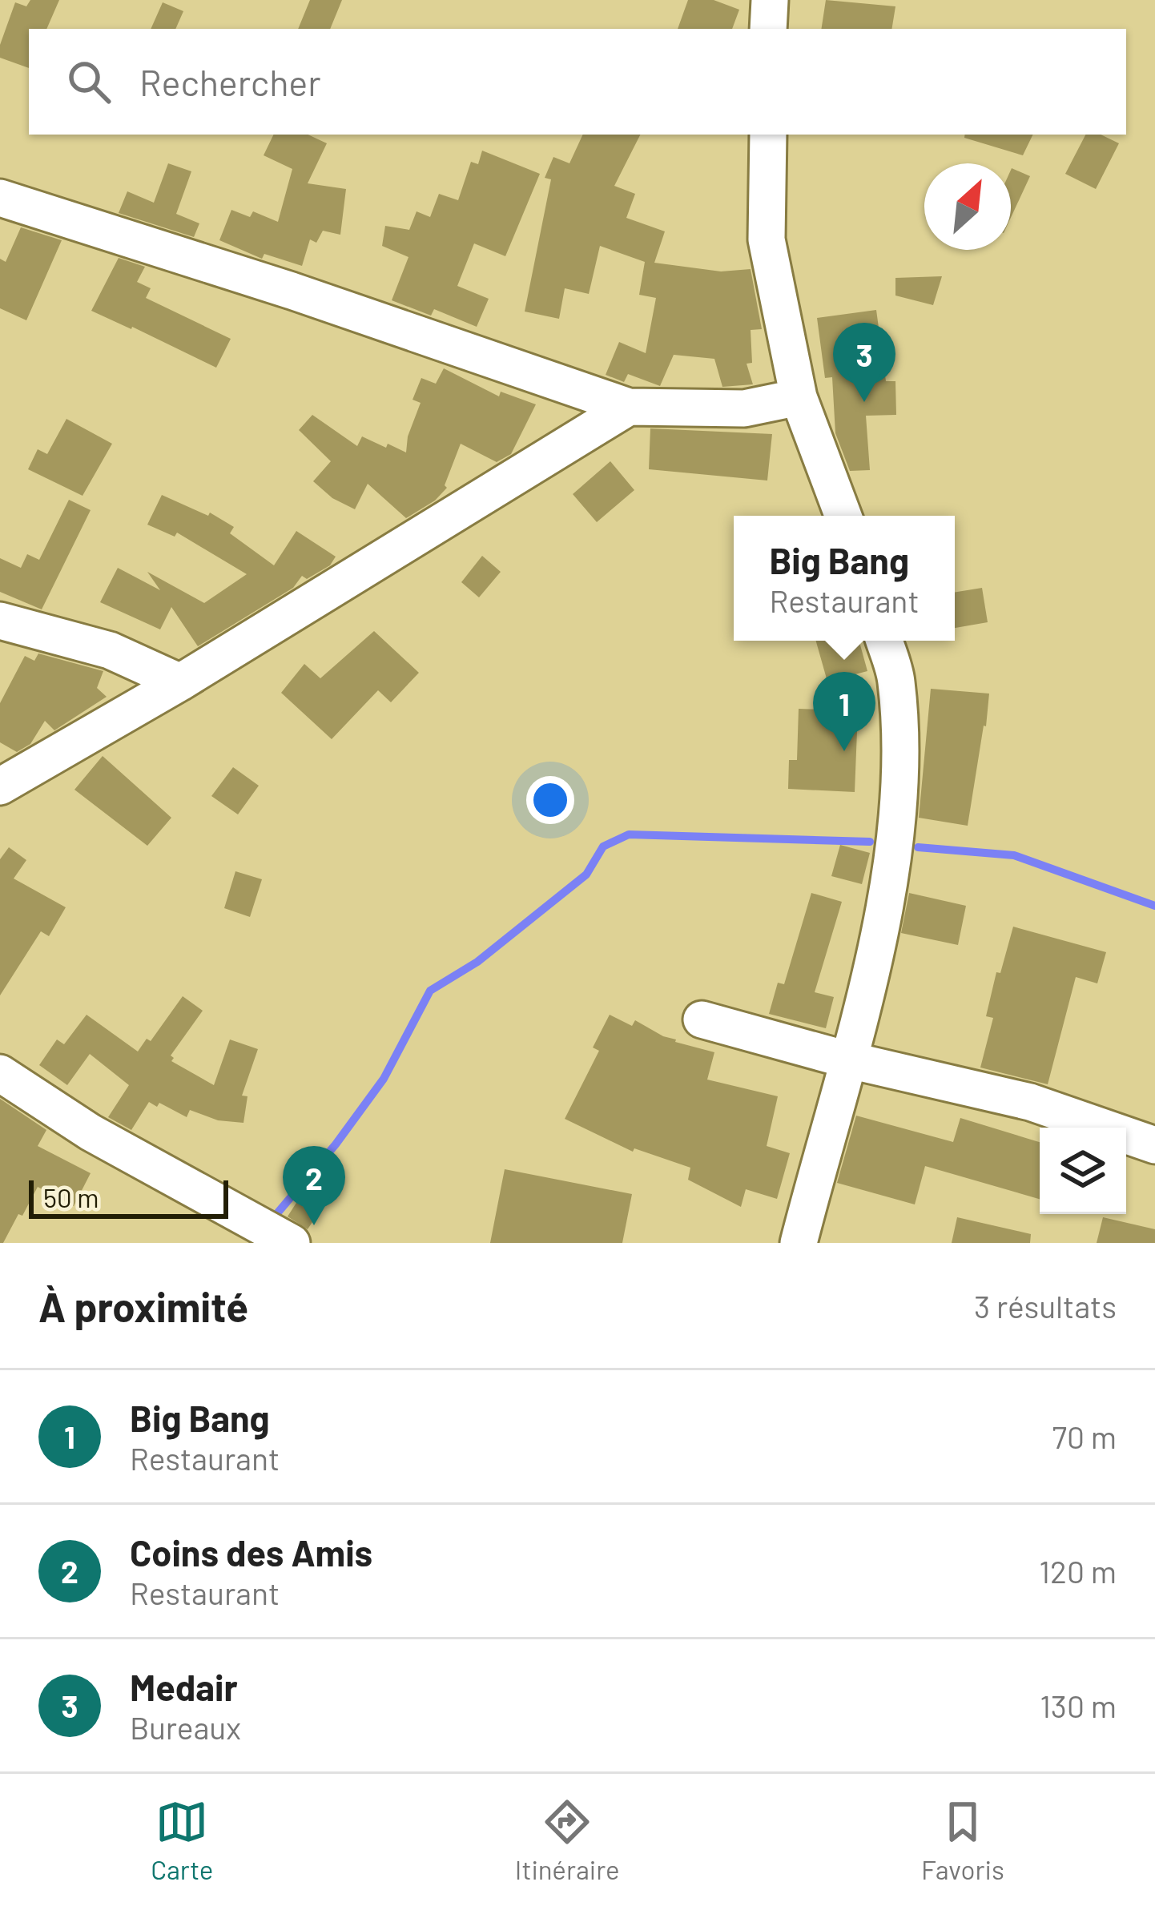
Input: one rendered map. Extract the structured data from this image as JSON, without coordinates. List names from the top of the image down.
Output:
{
  "scale_bar": "50 m",
  "north": "top right",
  "page": {
    "search": "Rechercher",
    "pins": ["3", "1", "2"],
    "popup": ["Big Bang", "Restaurant"],
    "scale": "50 m",
    "heading": ["À proximité", "3 résultats"],
    "list": [
      {
        "mark": "1",
        "name": "Big Bang",
        "note": "Restaurant",
        "value": "70 m"
      },
      {
        "mark": "2",
        "name": "Coins des Amis",
        "note": "Restaurant",
        "value": "120 m"
      },
      {
        "mark": "3",
        "name": "Medair",
        "note": "Bureaux",
        "value": "130 m"
      }
    ],
    "nav": ["Carte", "Itinéraire", "Favoris"]
  }
}
